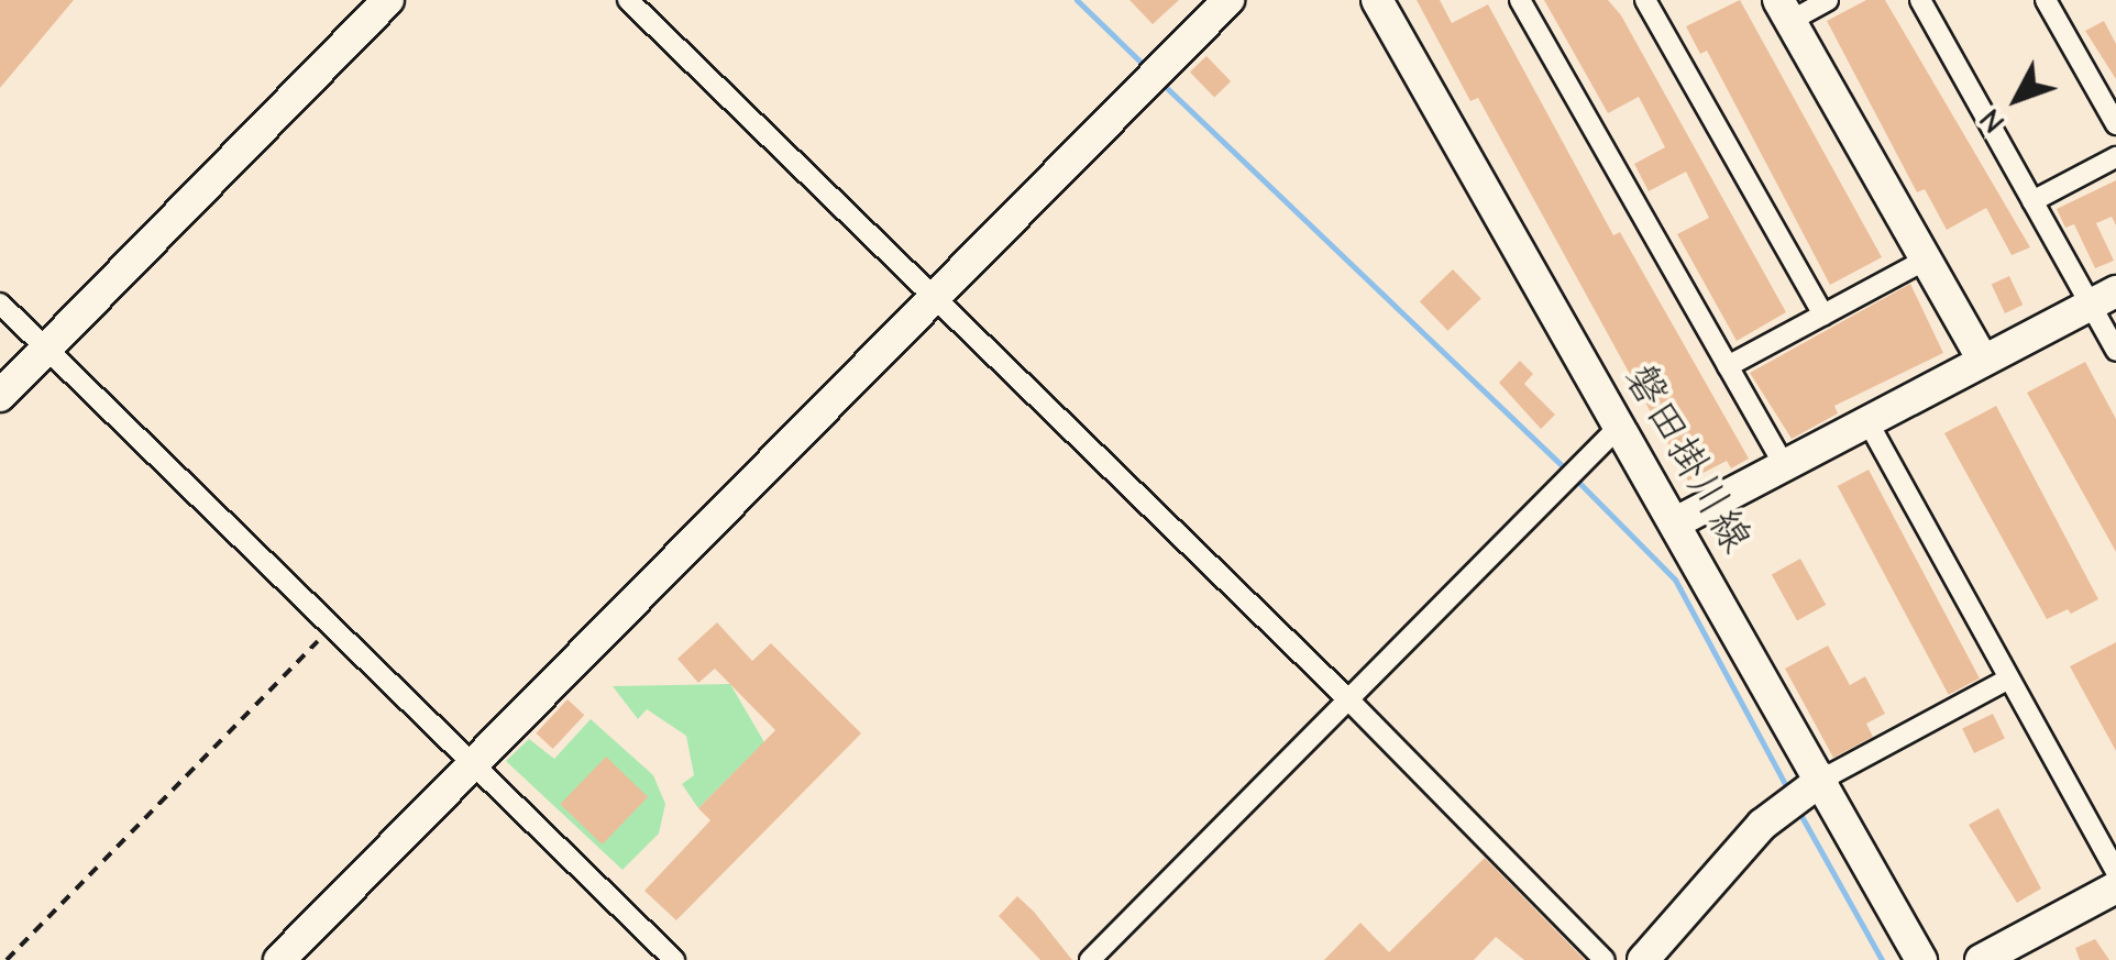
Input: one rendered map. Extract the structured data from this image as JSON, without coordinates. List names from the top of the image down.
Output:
{
  "streets": {
    "street": ["磐田掛川線"]
  },
  "north": "bottom left"
}
